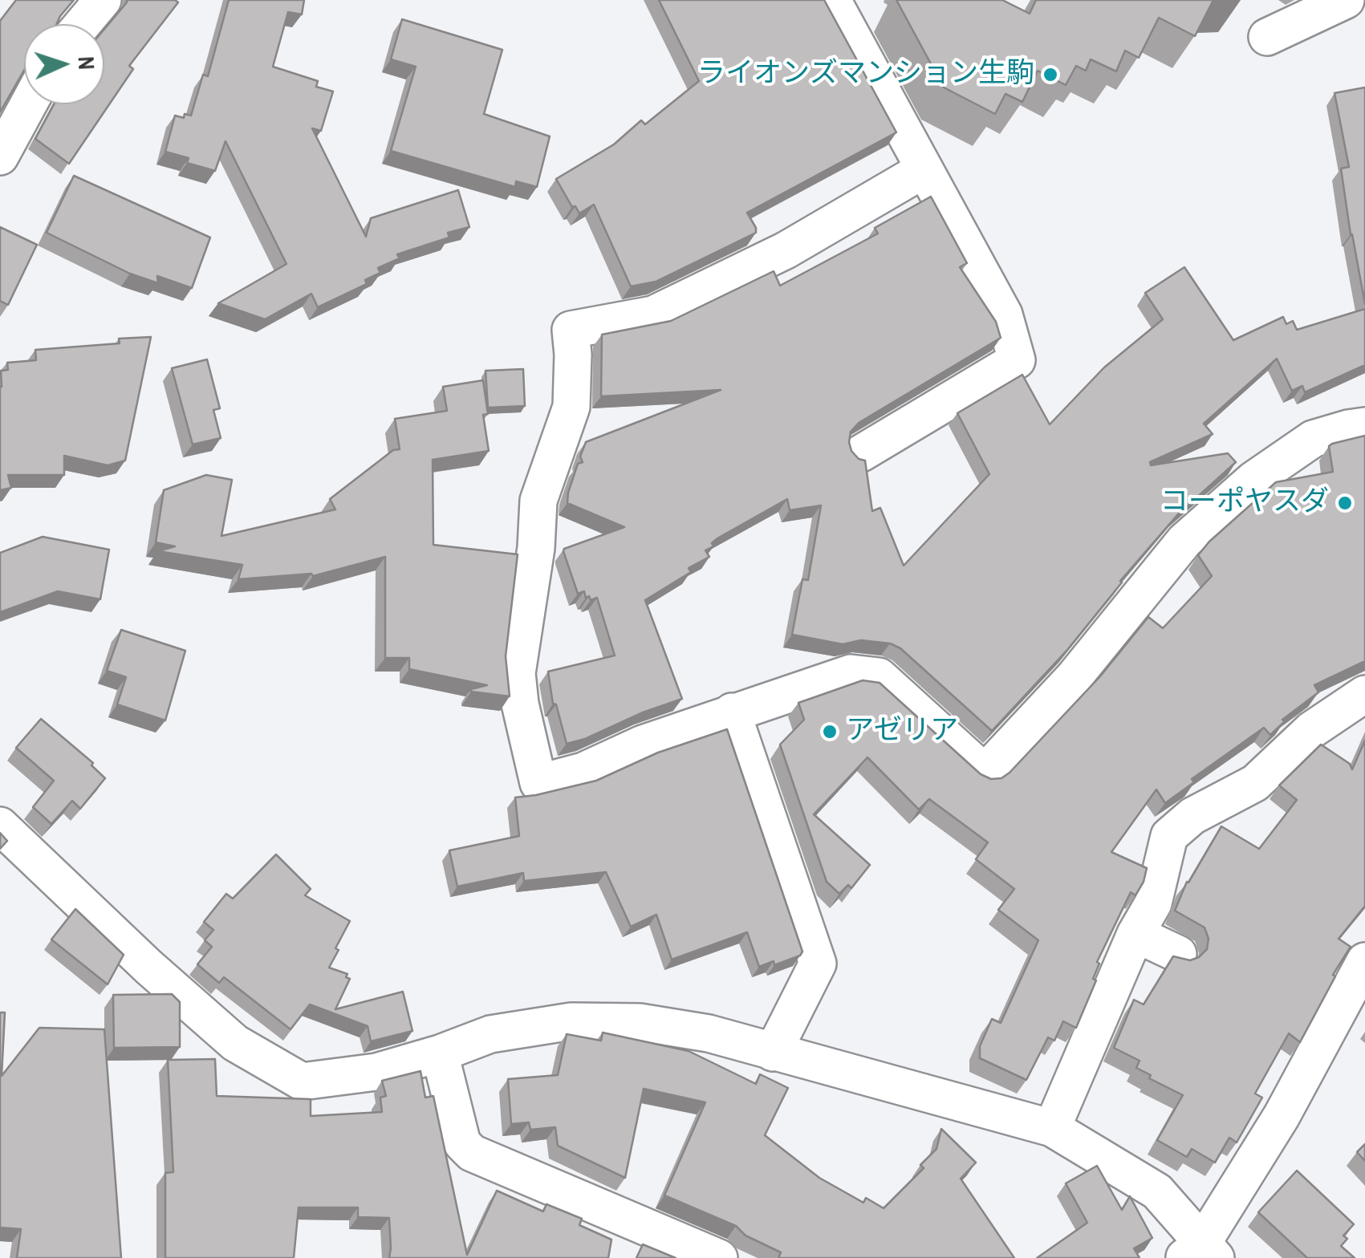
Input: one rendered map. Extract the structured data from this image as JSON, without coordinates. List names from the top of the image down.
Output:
{
  "places": ["ライオンズマンション生駒", "コーポヤスダ", "アゼリア"],
  "north": "right"
}
